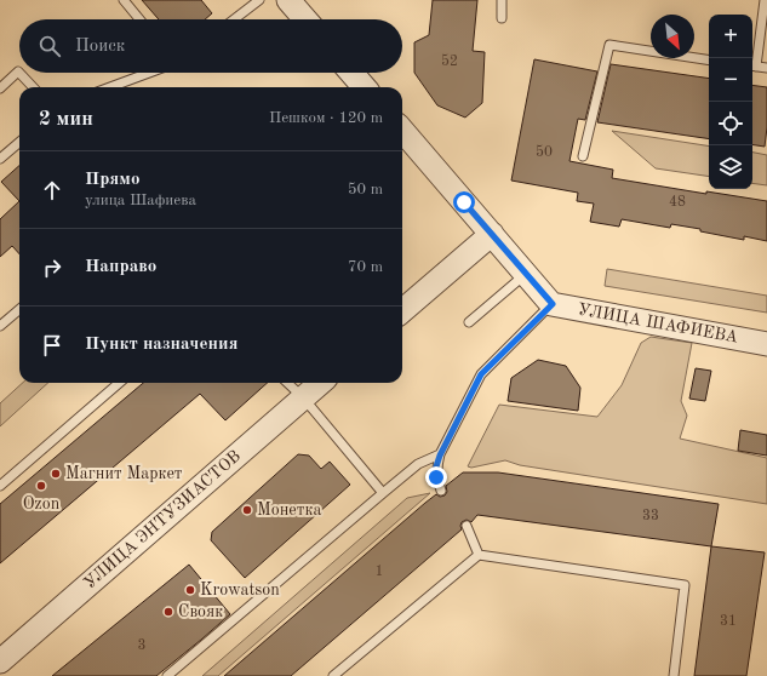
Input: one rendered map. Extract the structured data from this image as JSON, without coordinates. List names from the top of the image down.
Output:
{
  "streets": {
    "street": ["УЛИЦА ШАФИЕВА", "УЛИЦА ЭНТУЗИАСТОВ"]
  },
  "places": [
    "Магнит Маркет",
    "Ozon",
    "Монетка",
    "Krowatson",
    "Свояк"
  ],
  "house_numbers": [
    "52",
    "50",
    "48",
    "33",
    "1",
    "31",
    "3"
  ],
  "north": "bottom right",
  "page": {
    "map_buttons": ["+", "−"],
    "search": "Поиск",
    "heading": ["2 мин", "Пешком · 120 m"],
    "list": [
      ["Прямо", "улица Шафиева", "50 m"],
      ["Направо", "70 m"],
      "Пункт назначения"
    ]
  }
}
